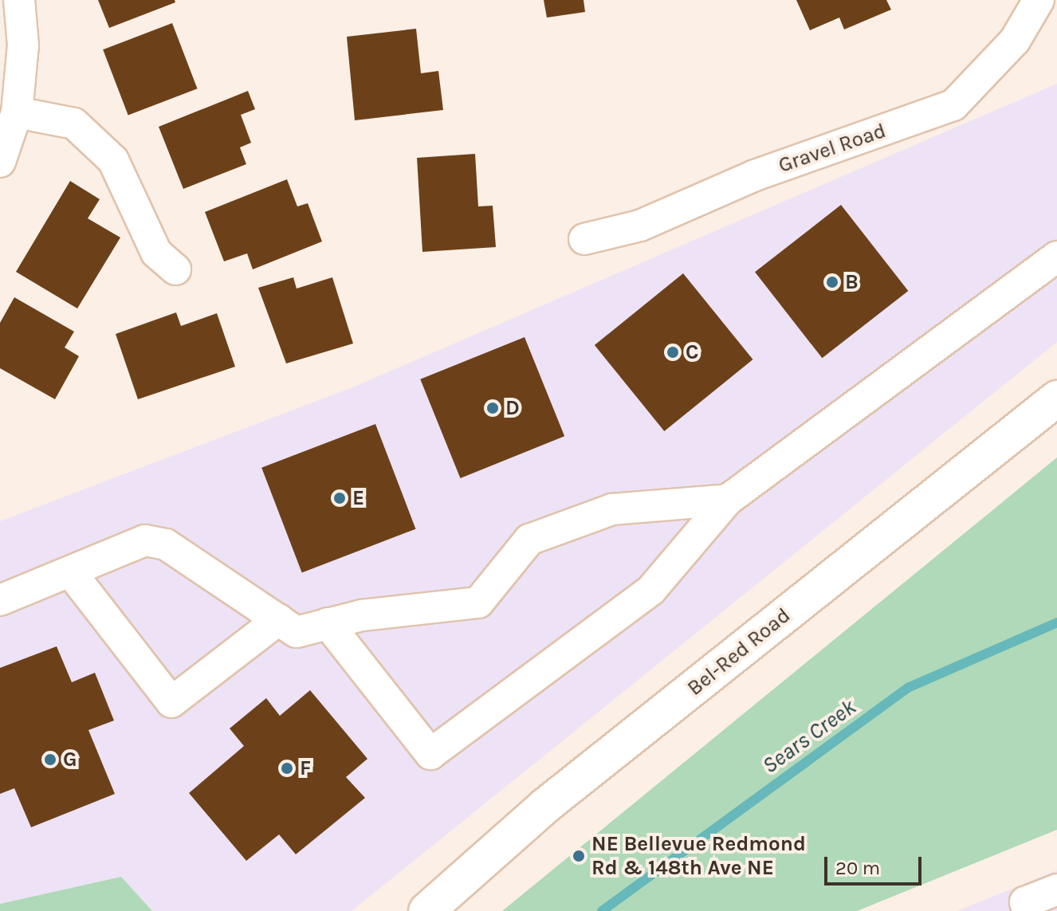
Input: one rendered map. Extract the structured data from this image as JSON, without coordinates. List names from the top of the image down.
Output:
{
  "streets": {
    "main road": ["Bel-Red Road"],
    "street": ["Gravel Road"]
  },
  "water": ["Sears Creek"],
  "places": [
    "B",
    "C",
    "D",
    "E",
    "G",
    "F",
    "NE Bellevue Redmond Rd & 148th Ave NE"
  ],
  "scale_bar": "20 m"
}
